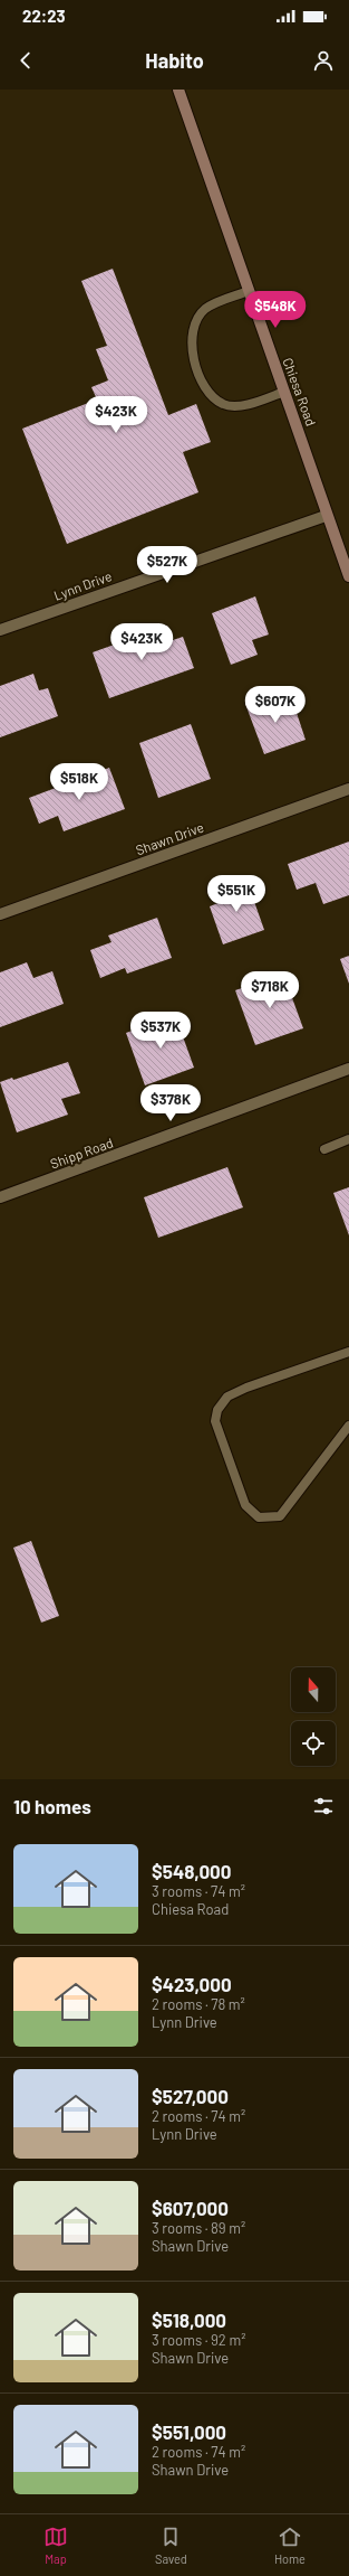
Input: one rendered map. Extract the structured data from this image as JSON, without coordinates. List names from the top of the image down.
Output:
{
  "streets": {
    "main road": ["Chiesa Road"],
    "street": ["Lynn Drive", "Shawn Drive", "Shipp Road"]
  },
  "crossings": [
    ["Chiesa Road", "Lynn Drive"]
  ],
  "north": "top",
  "page": {
    "status": "22:23",
    "header": "Habito",
    "price": [
      "$548K",
      "$423K",
      "$527K",
      "$423K",
      "$607K",
      "$518K",
      "$551K",
      "$718K",
      "$537K",
      "$378K"
    ],
    "heading": "10 homes",
    "list": [
      {
        "name": "$548,000",
        "note": "3 rooms · 74 m² · Chiesa Road"
      },
      {
        "name": "$423,000",
        "note": "2 rooms · 78 m² · Lynn Drive"
      },
      {
        "name": "$527,000",
        "note": "2 rooms · 74 m² · Lynn Drive"
      },
      {
        "name": "$607,000",
        "note": "3 rooms · 89 m² · Shawn Drive"
      },
      {
        "name": "$518,000",
        "note": "3 rooms · 92 m² · Shawn Drive"
      },
      {
        "name": "$551,000",
        "note": "2 rooms · 74 m² · Shawn Drive"
      }
    ],
    "tabs": ["Map", "Saved", "Home"]
  }
}
